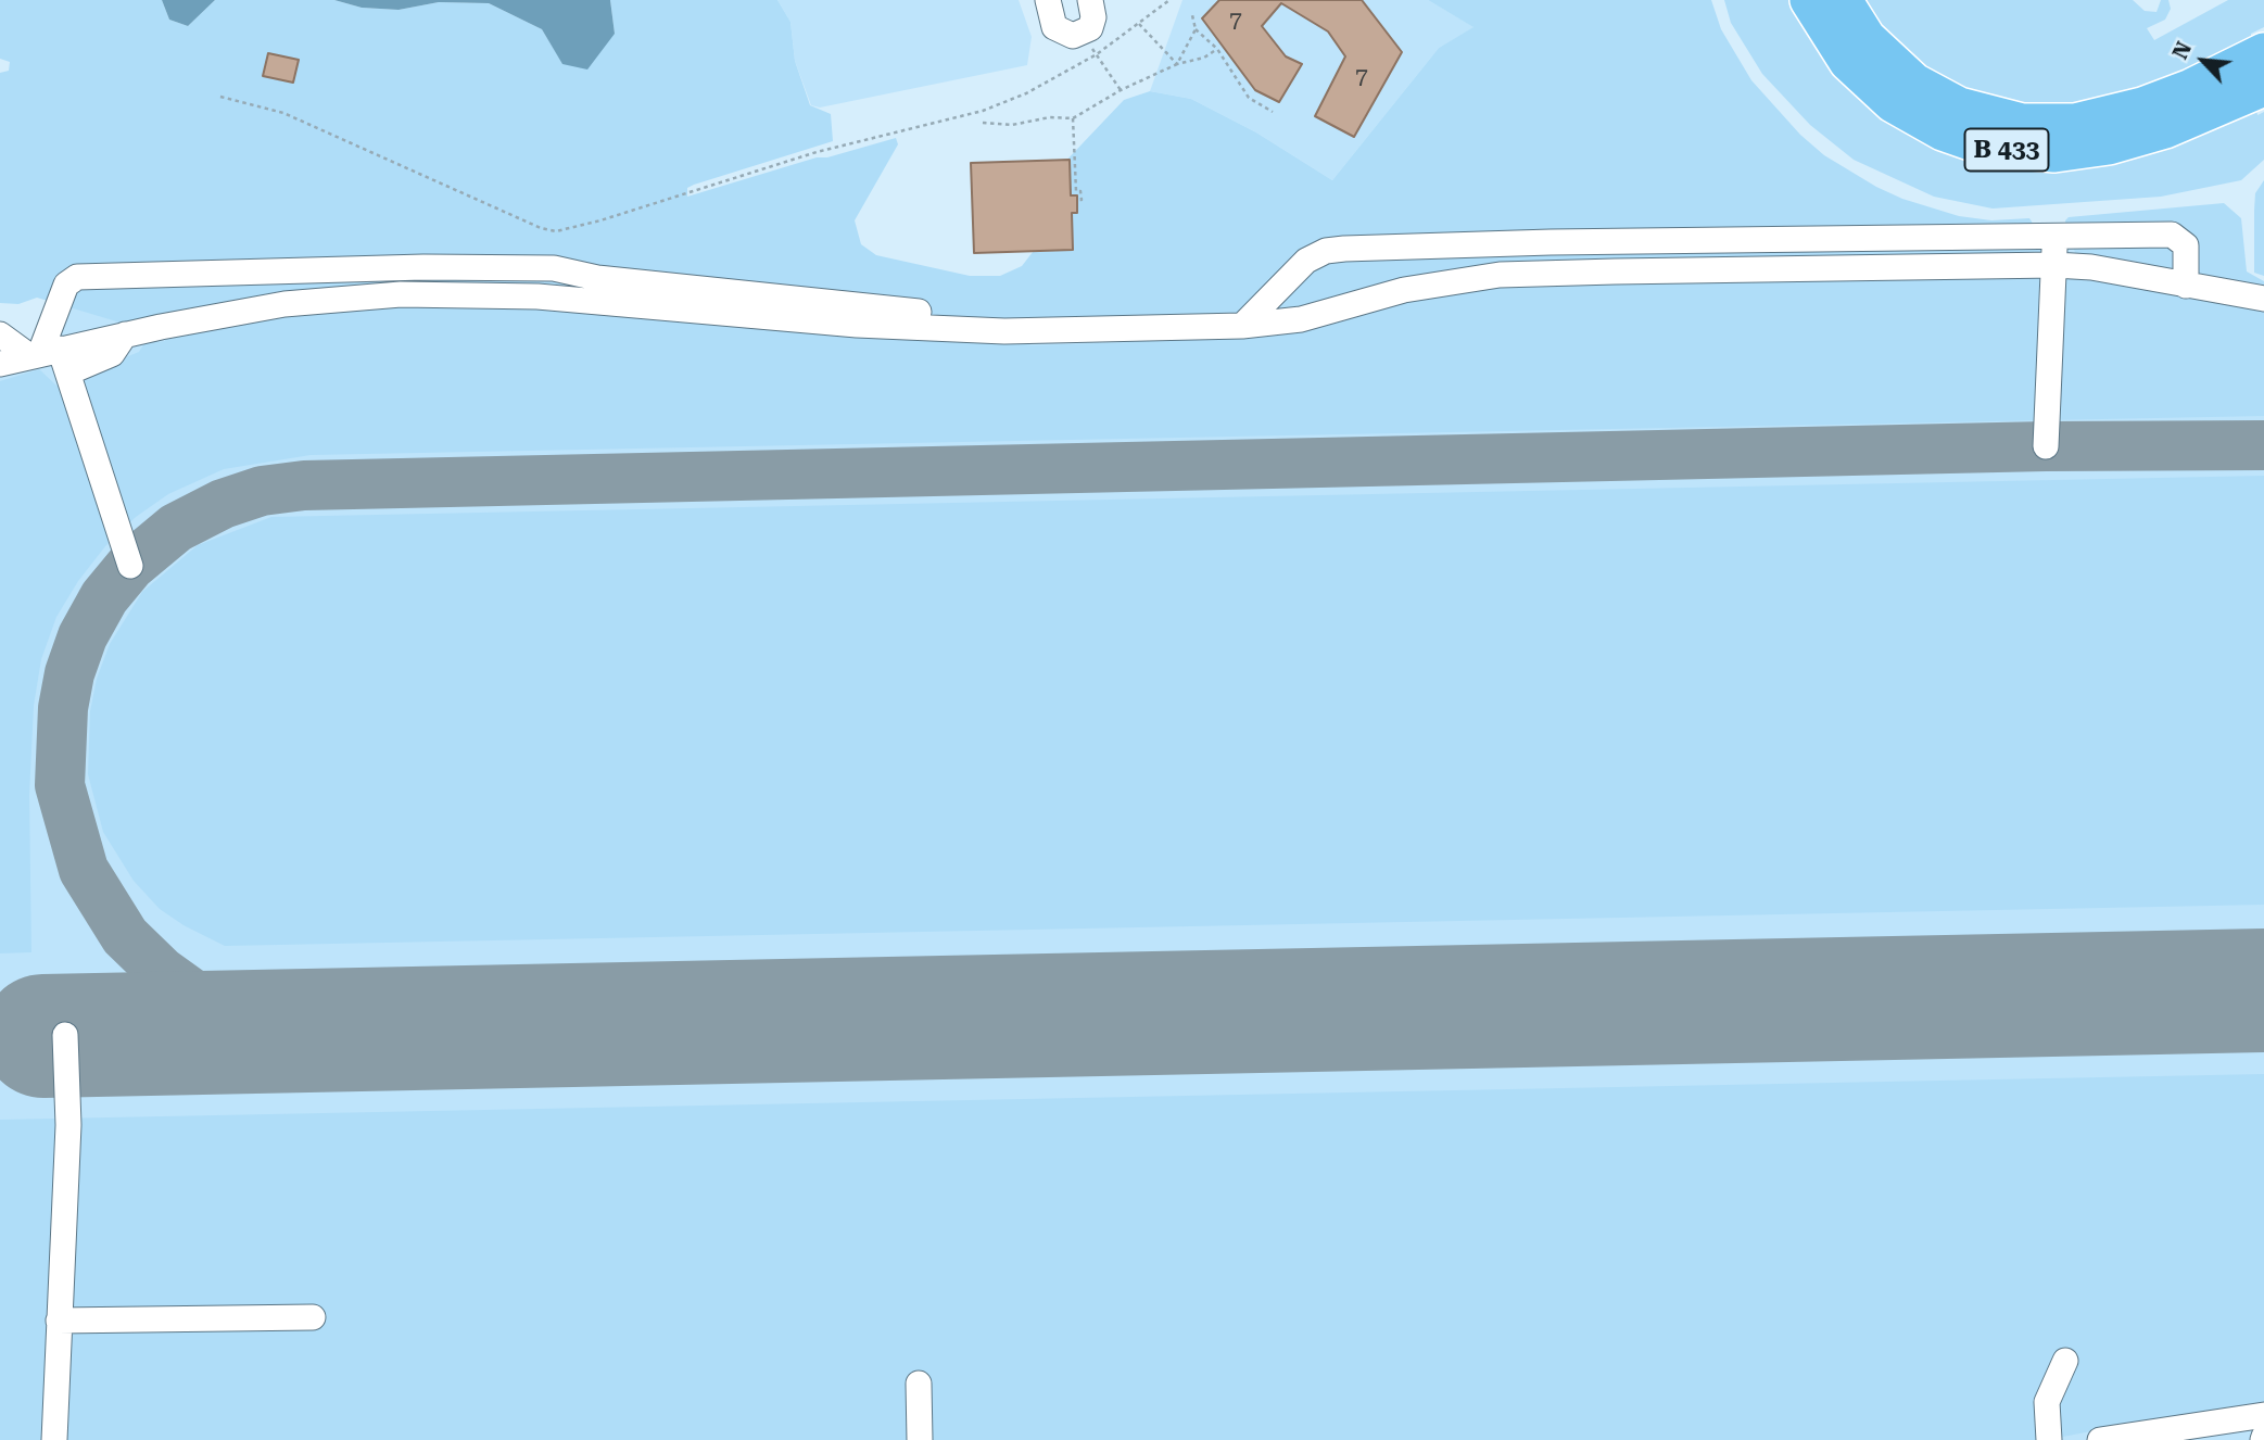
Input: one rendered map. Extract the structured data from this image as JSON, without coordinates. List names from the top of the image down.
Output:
{
  "streets": {
    "highway": ["B 433"]
  },
  "house_numbers": ["7", "7"],
  "north": "top left"
}
